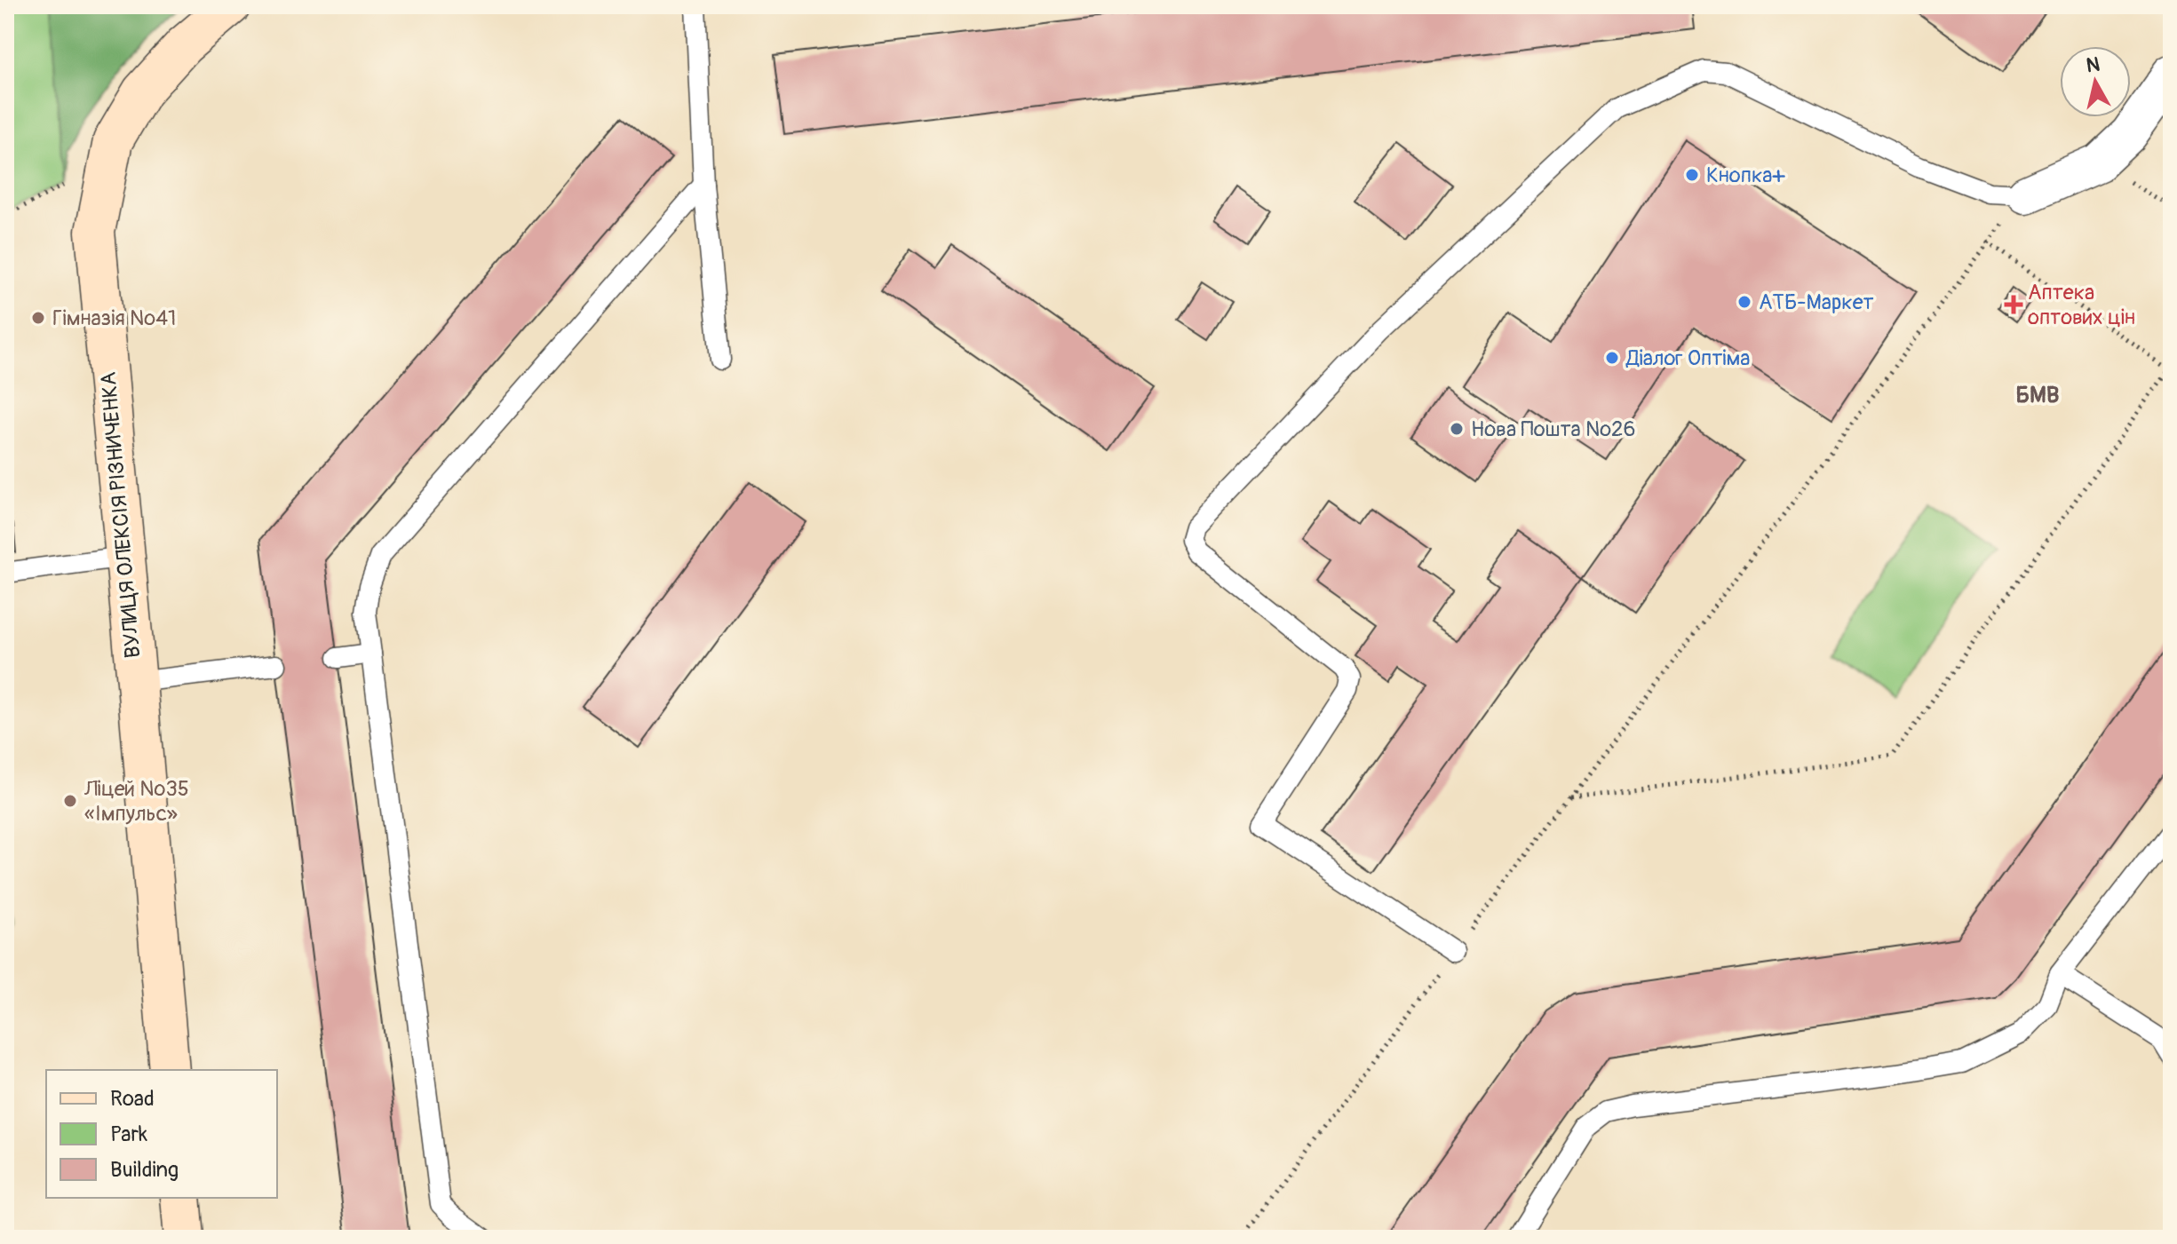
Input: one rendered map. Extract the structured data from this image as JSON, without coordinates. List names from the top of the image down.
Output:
{
  "streets": {
    "street": ["ВУЛИЦЯ ОЛЕКСІЯ РІЗНИЧЕНКА"]
  },
  "districts": ["БМВ"],
  "places": {
    "other": [
      "Кнопка+",
      "АТБ-Маркет",
      "Гімназія №41",
      "Діалог Оптіма",
      "Нова Пошта №26",
      "Ліцей №35 «Імпульс»"
    ],
    "health": ["Аптека оптових цін"]
  },
  "legend": ["Road", "Park", "Building"],
  "north": "top"
}
